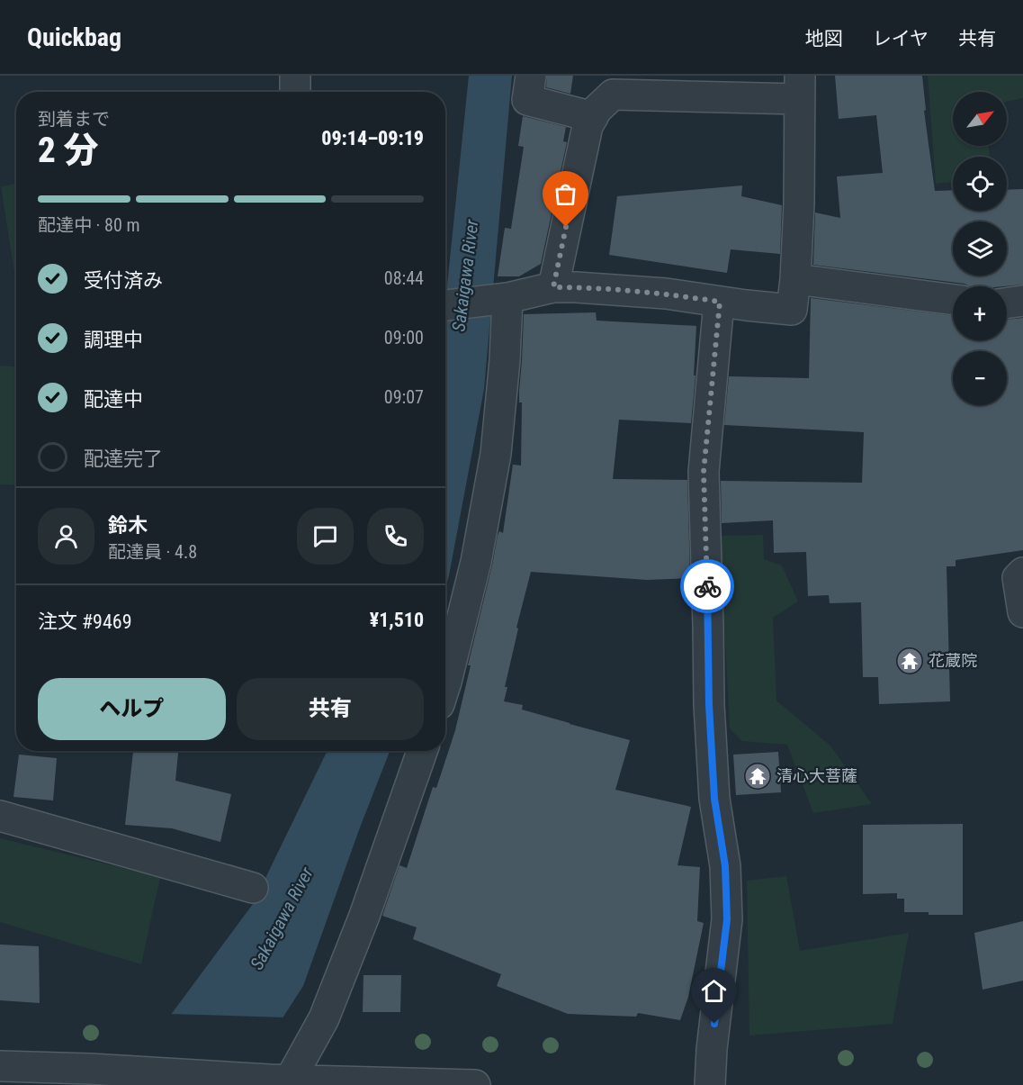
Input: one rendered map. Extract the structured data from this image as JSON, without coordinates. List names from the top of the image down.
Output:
{
  "water": ["Sakaigawa River"],
  "places": {
    "temple": ["花蔵院", "清心大菩薩"]
  },
  "north": "top right",
  "page": {
    "header": "Quickbag",
    "nav": ["地図", "レイヤ", "共有"],
    "map_buttons": ["+", "−"],
    "heading": ["2 分", "到着まで", "09:14–09:19"],
    "panel": [
      "鈴木",
      "配達員 · 4.8",
      "注文 #9469",
      "¥1,510"
    ],
    "bar": "配達中 · 80 m",
    "list": [
      ["受付済み", "08:44"],
      ["調理中", "09:00"],
      ["配達中", "09:07"],
      "配達完了"
    ],
    "buttons": ["ヘルプ", "共有"]
  }
}
